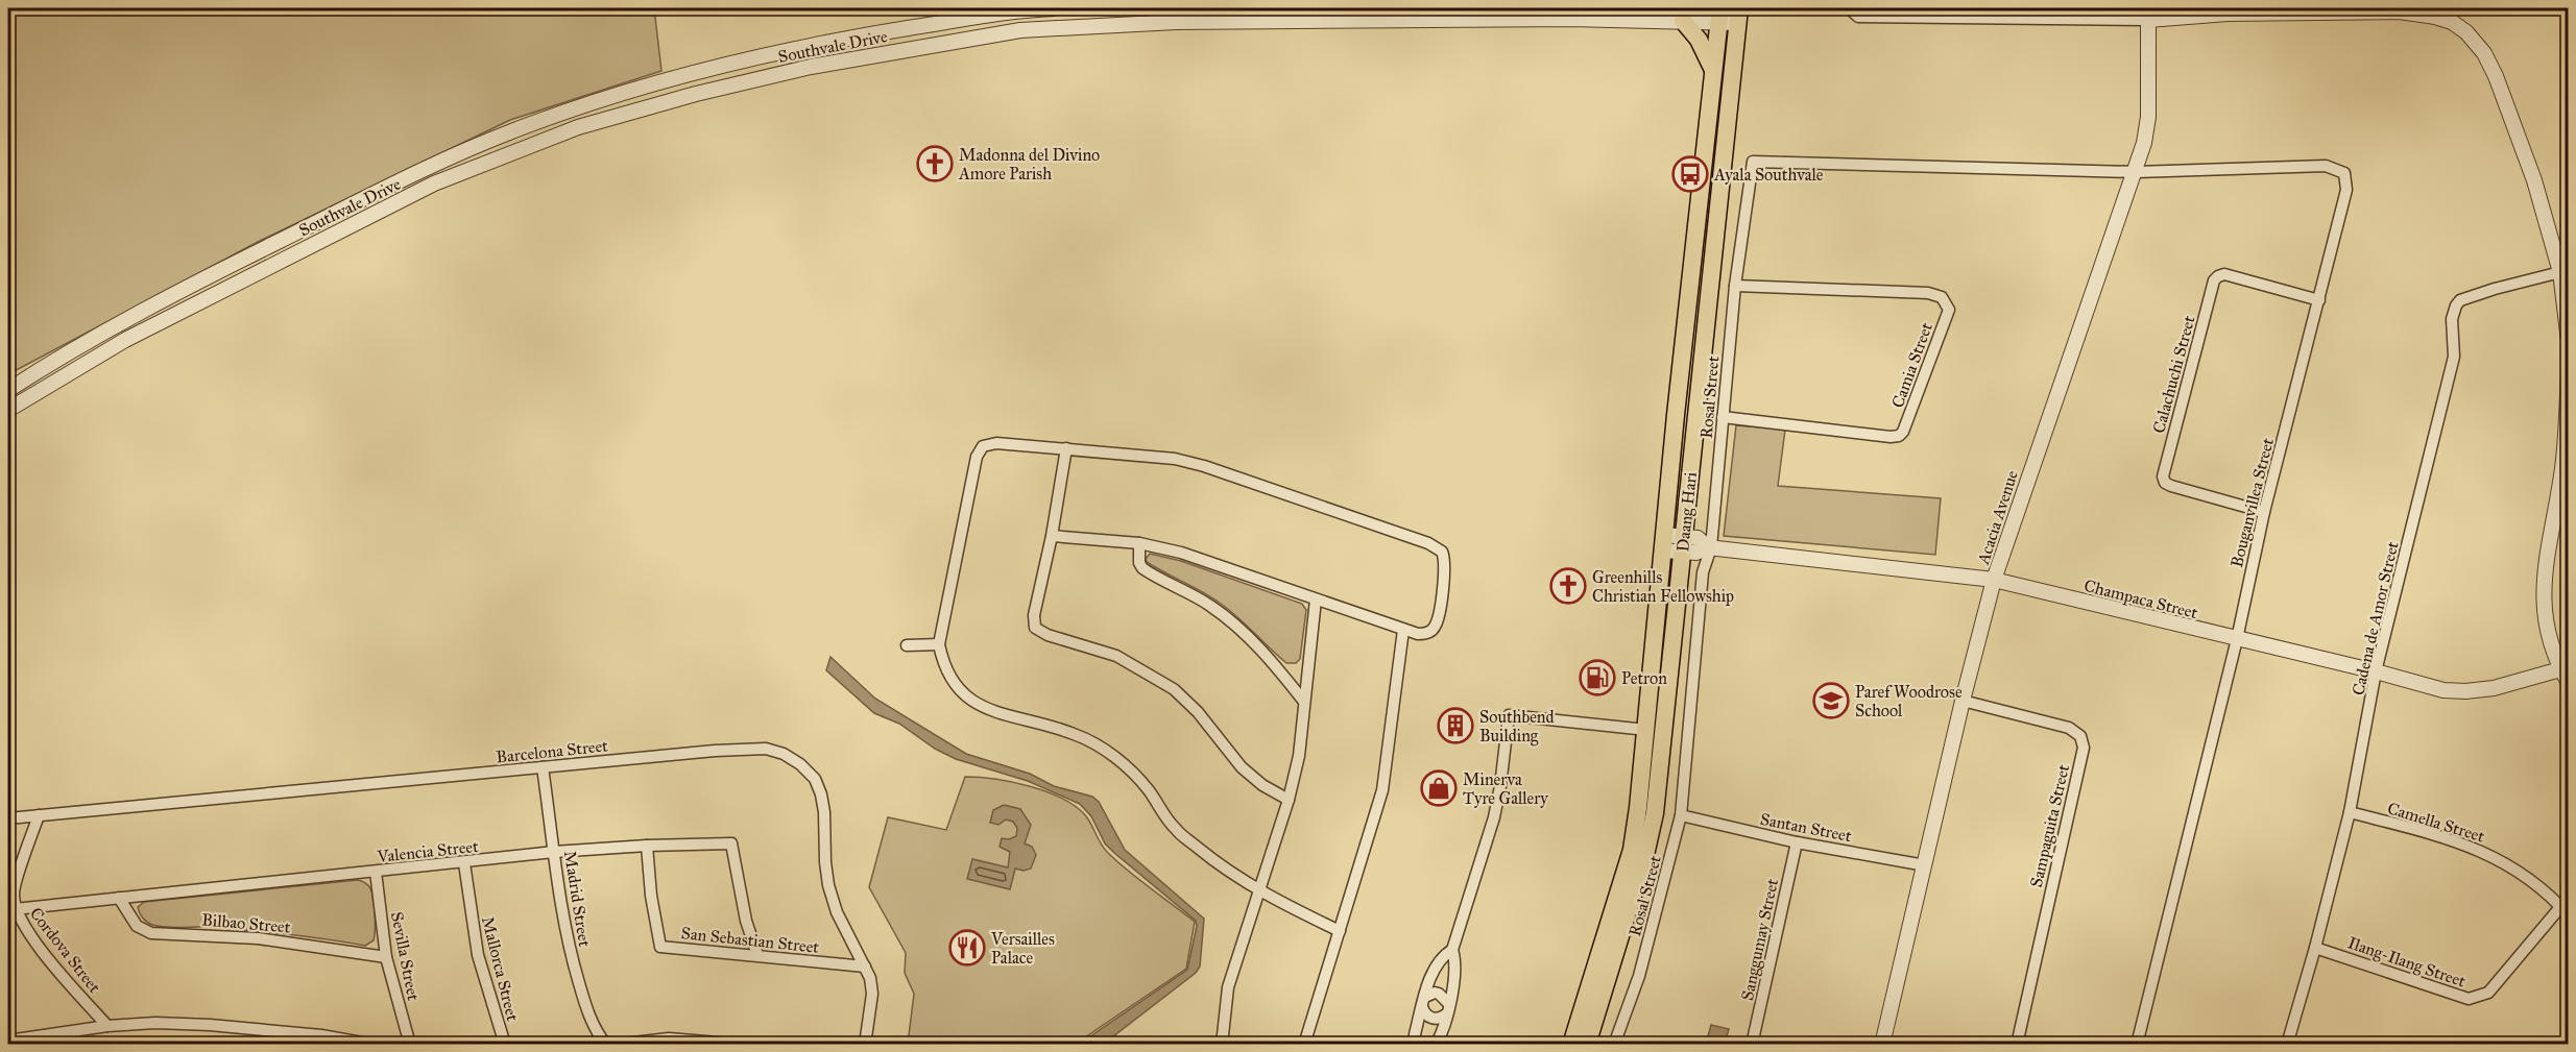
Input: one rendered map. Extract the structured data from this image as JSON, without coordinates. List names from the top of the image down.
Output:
{
  "streets": {
    "main road": ["Daang Hari"],
    "street": [
      "Southvale Drive",
      "Camia Street",
      "Calachuchi Street",
      "Rosal Street",
      "Bouganvillea Street",
      "Acacia Avenue",
      "Champaca Street",
      "Cadena de Amor Street",
      "Barcelona Street",
      "Camella Street",
      "Sampaguita Street",
      "Santan Street",
      "Valencia Street",
      "Madrid Street",
      "Bilbao Street",
      "San Sebastian Street",
      "Sanggumay Street",
      "Cordova Street",
      "Sevilla Street",
      "Ilang-Ilang Street",
      "Mallorca Street"
    ]
  },
  "crossings": [
    ["Southvale Drive", "Daang Hari"],
    ["Camia Street", "Rosal Street"],
    ["Calachuchi Street", "Bouganvillea Street"],
    ["Rosal Street", "Bouganvillea Street"],
    ["Rosal Street", "Daang Hari"],
    ["Rosal Street", "Acacia Avenue"],
    ["Rosal Street", "Champaca Street"],
    ["Rosal Street", "Santan Street"],
    ["Bouganvillea Street", "Acacia Avenue"],
    ["Bouganvillea Street", "Champaca Street"],
    ["Daang Hari", "Champaca Street"],
    ["Acacia Avenue", "Champaca Street"],
    ["Acacia Avenue", "Sampaguita Street"],
    ["Acacia Avenue", "Santan Street"],
    ["Champaca Street", "Cadena de Amor Street"],
    ["Cadena de Amor Street", "Camella Street"],
    ["Cadena de Amor Street", "Ilang-Ilang Street"],
    ["Barcelona Street", "Madrid Street"],
    ["Barcelona Street", "San Sebastian Street"],
    ["Barcelona Street", "Cordova Street"],
    ["Camella Street", "Ilang-Ilang Street"],
    ["Santan Street", "Sanggumay Street"],
    ["Valencia Street", "Madrid Street"],
    ["Valencia Street", "Bilbao Street"],
    ["Valencia Street", "San Sebastian Street"],
    ["Valencia Street", "Cordova Street"],
    ["Valencia Street", "Sevilla Street"],
    ["Valencia Street", "Mallorca Street"],
    ["Bilbao Street", "Sevilla Street"]
  ],
  "places": {
    "church": ["Madonna del Divino Amore Parish", "Greenhills Christian Fellowship"],
    "bus stop": ["Ayala Southvale"],
    "fuel station": ["Petron"],
    "school or university": ["Paref Woodrose School"],
    "building": ["Southbend Building"],
    "shop": ["Minerva Tyre Gallery"],
    "restaurant": ["Versailles Palace"]
  }
}
